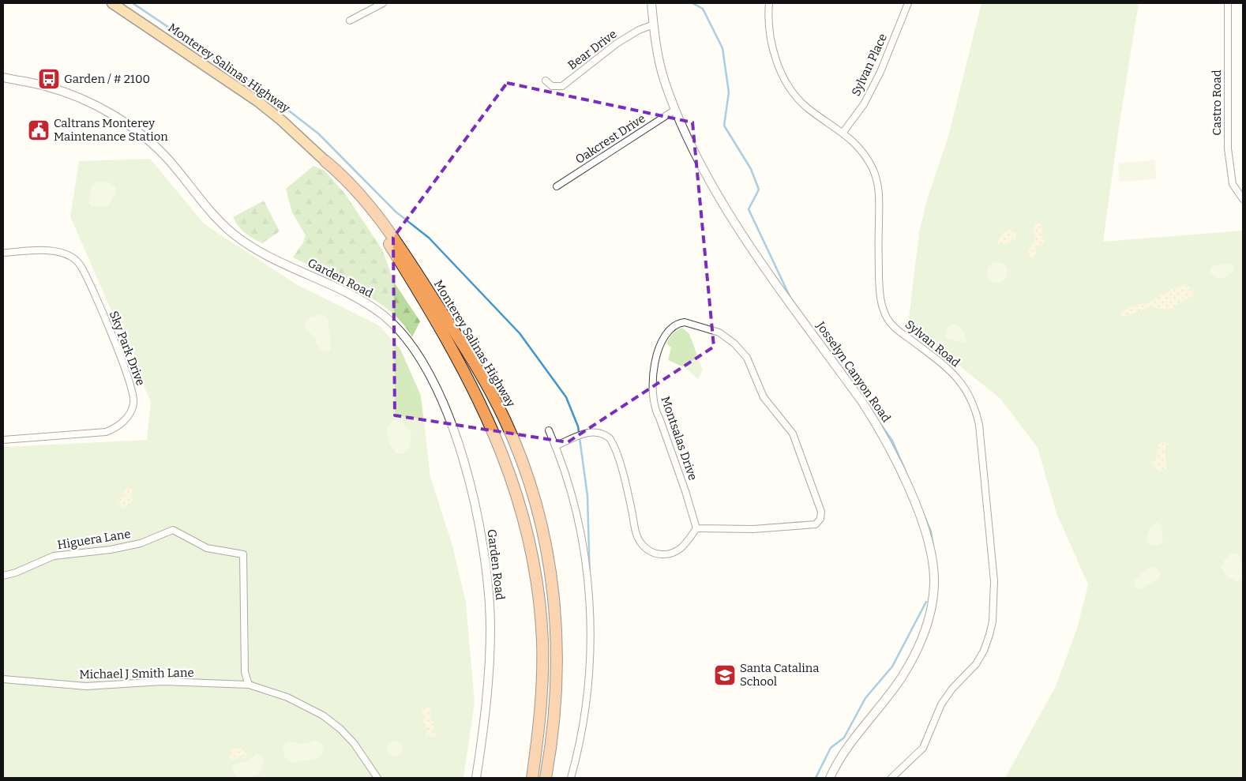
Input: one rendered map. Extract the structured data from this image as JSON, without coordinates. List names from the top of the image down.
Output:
{
  "streets": {
    "highway": ["Monterey Salinas Highway"],
    "street": [
      "Bear Drive",
      "Sylvan Place",
      "Castro Road",
      "Oakcrest Drive",
      "Garden Road",
      "Sylvan Road",
      "Sky Park Drive",
      "Josselyn Canyon Road",
      "Montsalas Drive",
      "Higuera Lane",
      "Michael J Smith Lane"
    ]
  },
  "crossings": [
    ["Bear Drive", "Josselyn Canyon Road"],
    ["Sylvan Place", "Sylvan Road"],
    ["Oakcrest Drive", "Josselyn Canyon Road"],
    ["Higuera Lane", "Michael J Smith Lane"]
  ],
  "places": {
    "bus stop": ["Garden / # 2100"],
    "public building": ["Caltrans Monterey Maintenance Station"],
    "school or university": ["Santa Catalina School"]
  }
}
